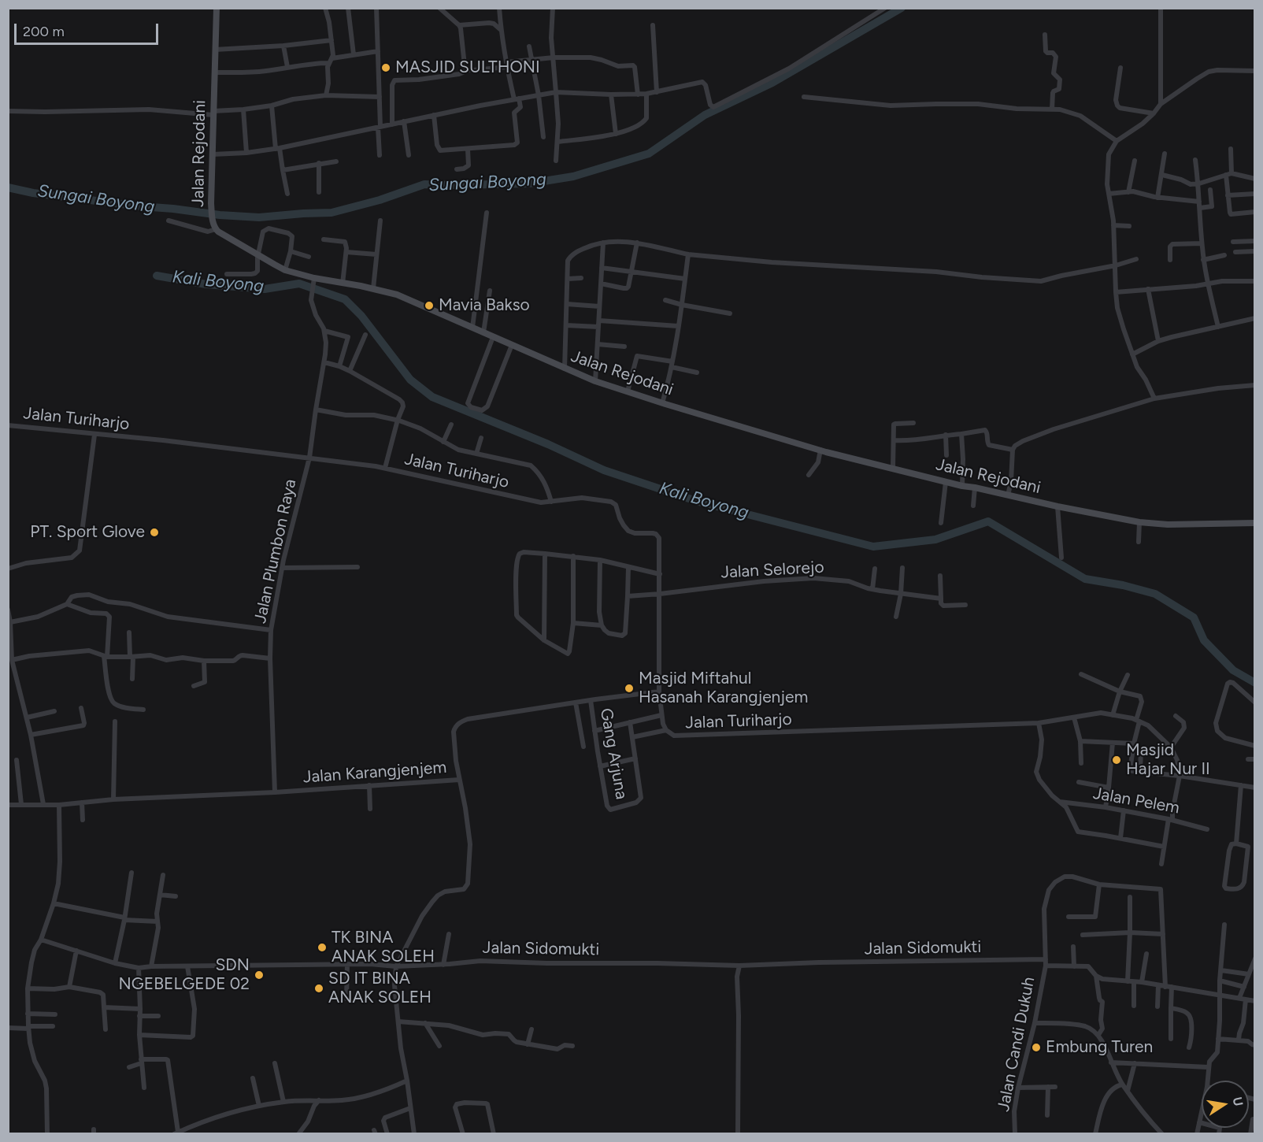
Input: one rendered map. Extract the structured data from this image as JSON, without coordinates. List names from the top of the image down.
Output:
{
  "streets": {
    "main road": ["Jalan Rejodani"],
    "street": [
      "Jalan Turiharjo",
      "Jalan Plumbon Raya",
      "Jalan Selorejo",
      "Gang Arjuna",
      "Jalan Karangjenjem",
      "Jalan Pelem",
      "Jalan Sidomukti",
      "Jalan Candi Dukuh"
    ]
  },
  "crossings": [
    ["Jalan Turiharjo", "Jalan Plumbon Raya"],
    ["Jalan Turiharjo", "Jalan Selorejo"],
    ["Jalan Turiharjo", "Jalan Karangjenjem"],
    ["Jalan Plumbon Raya", "Jalan Karangjenjem"],
    ["Gang Arjuna", "Jalan Karangjenjem"],
    ["Jalan Sidomukti", "Jalan Candi Dukuh"]
  ],
  "water": ["Sungai Boyong", "Kali Boyong"],
  "places": [
    "MASJID SULTHONI",
    "Mavia Bakso",
    "PT. Sport Glove",
    "Masjid Miftahul Hasanah Karangjenjem",
    "Masjid Hajar Nur II",
    "TK BINA ANAK SOLEH",
    "SDN NGEBELGEDE 02",
    "SD IT BINA ANAK SOLEH",
    "Embung Turen"
  ],
  "scale_bar": "200 m",
  "north": "right"
}
